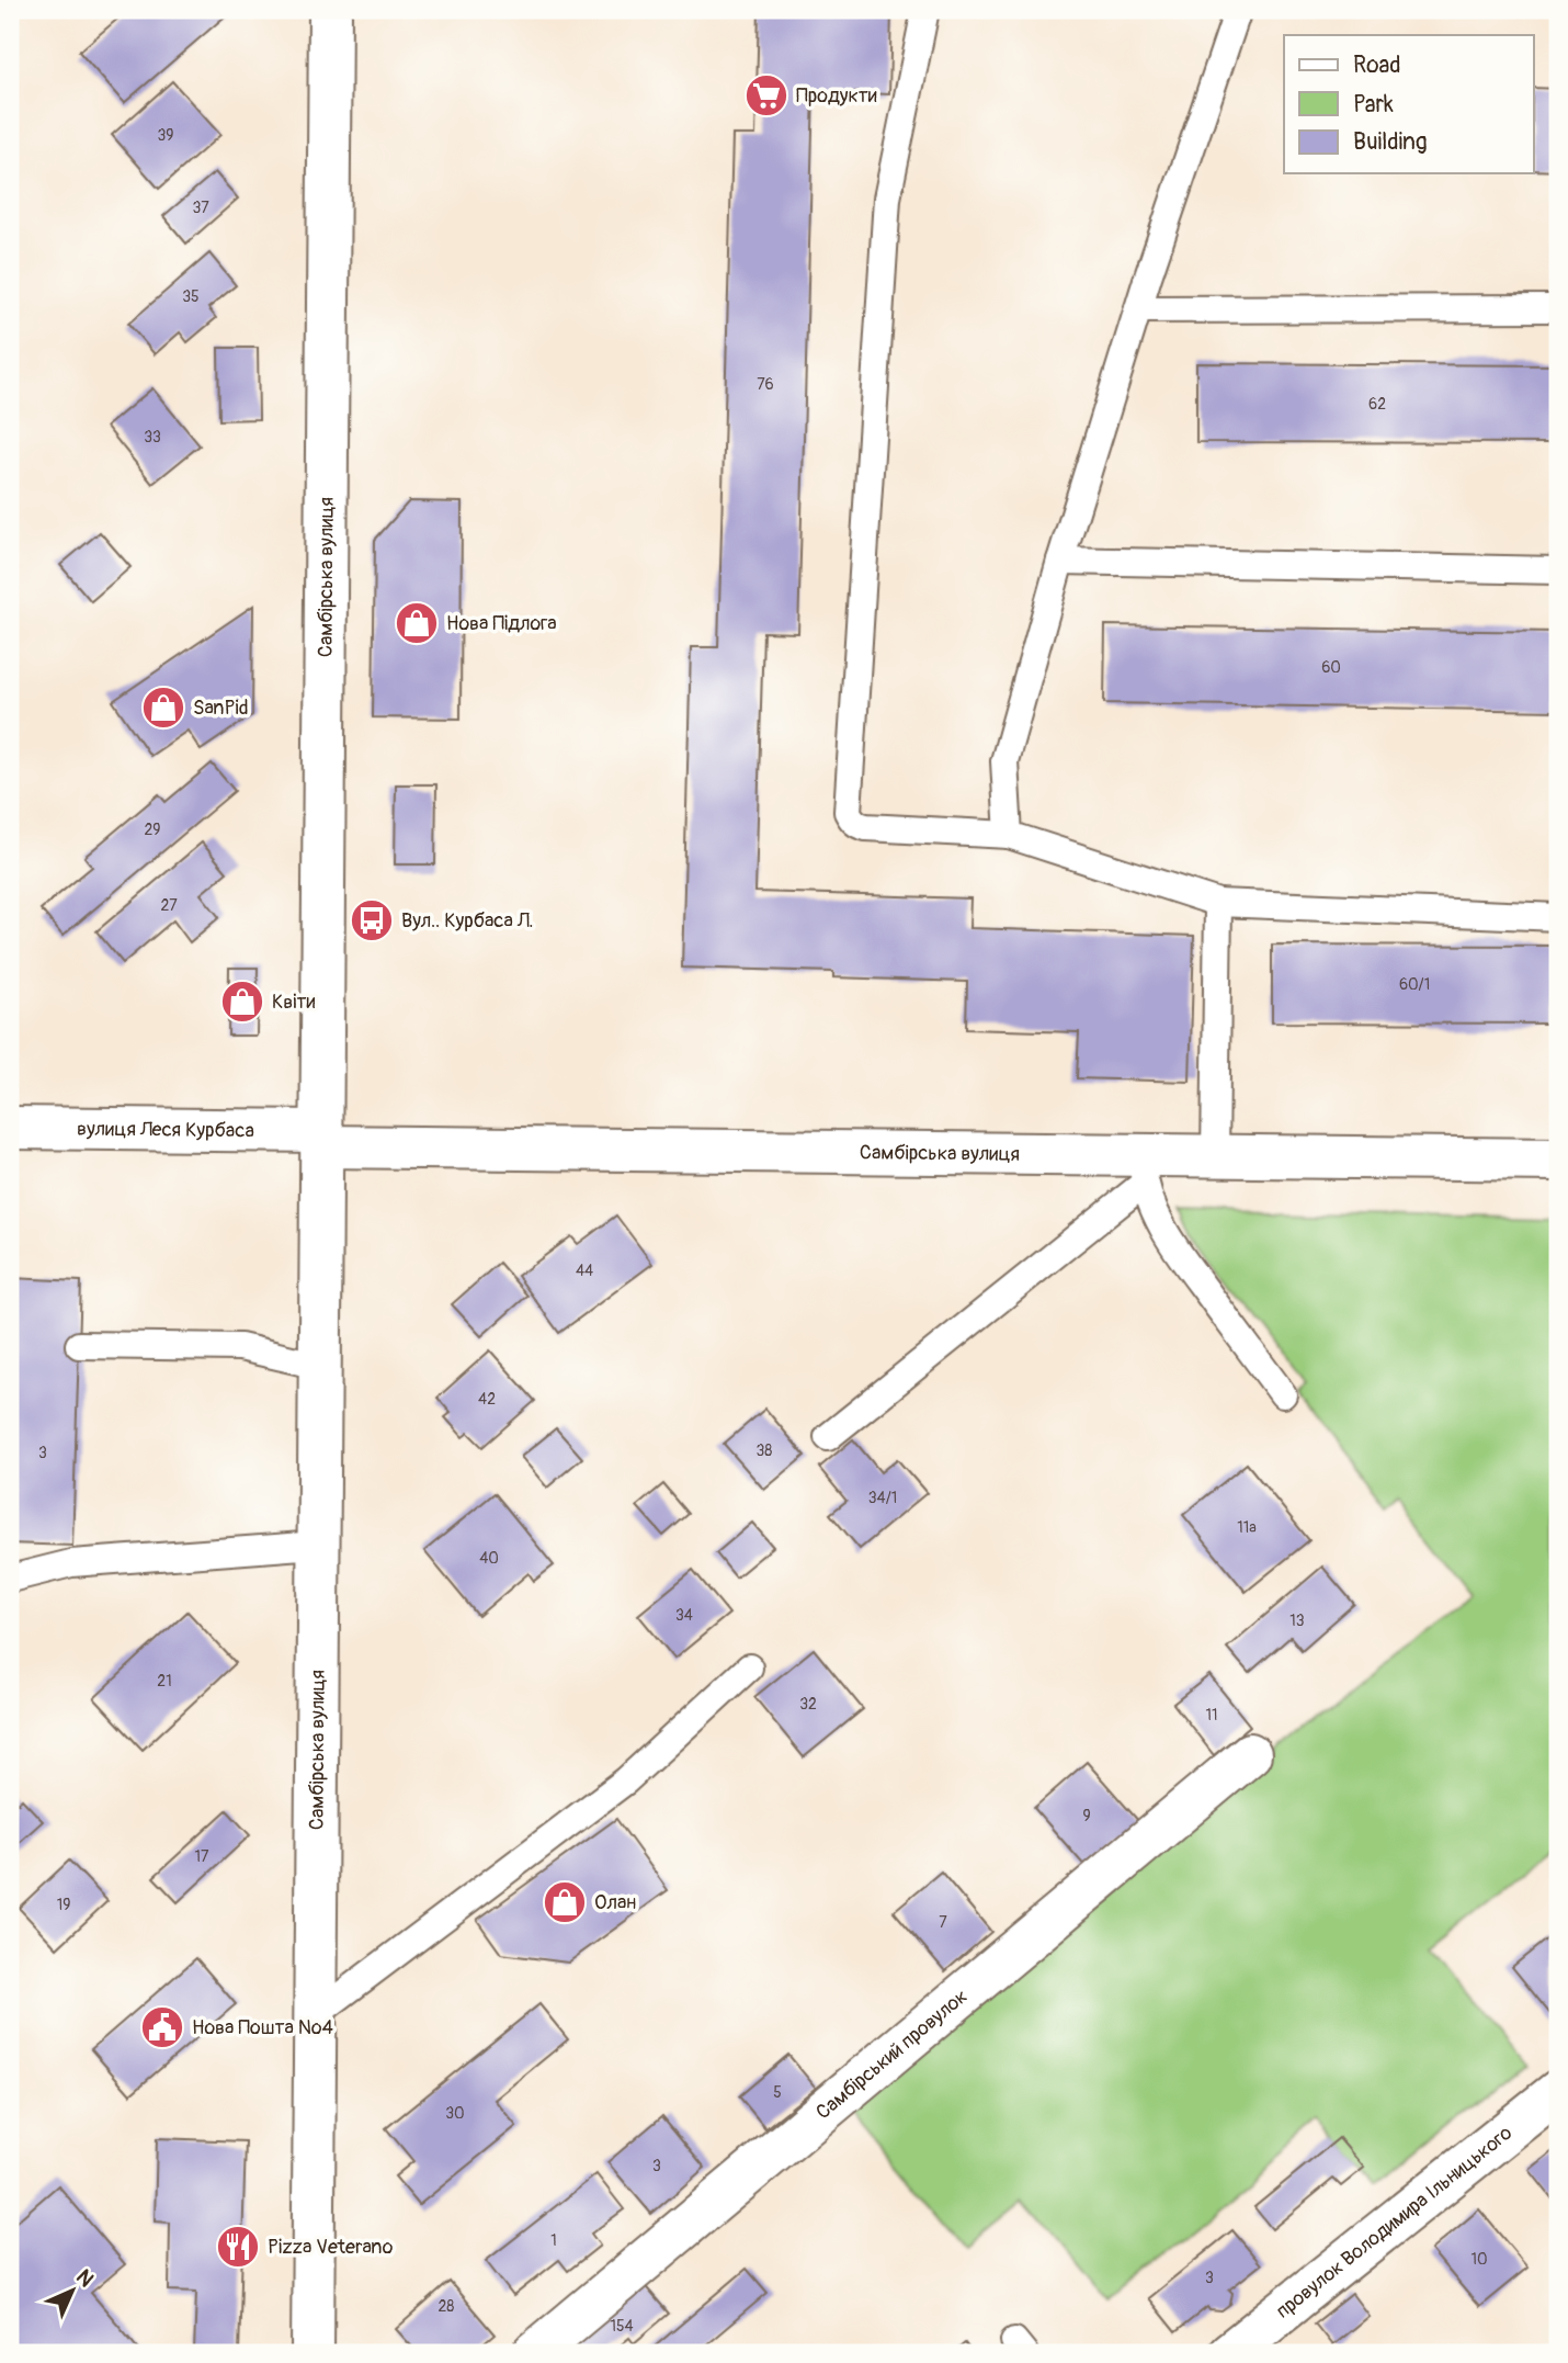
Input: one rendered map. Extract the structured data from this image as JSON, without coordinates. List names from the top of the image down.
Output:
{
  "streets": {
    "street": [
      "Самбірська вулиця",
      "вулиця Леся Курбаса",
      "Самбірський провулок",
      "провулок Володимира Ільницького"
    ]
  },
  "crossings": [
    ["Самбірська вулиця", "вулиця Леся Курбаса"]
  ],
  "places": {
    "supermarket": ["Продукти"],
    "shop": [
      "Нова Підлога",
      "SanPid",
      "Квіти",
      "Олан"
    ],
    "bus stop": ["Вул.. Курбаса Л."],
    "public building": ["Нова Пошта №4"],
    "restaurant": ["Pizza Veterano"]
  },
  "house_numbers": [
    "39",
    "37",
    "35",
    "76",
    "62",
    "33",
    "60",
    "29",
    "27",
    "60/1",
    "44",
    "42",
    "38",
    "3",
    "34/1",
    "11а",
    "40",
    "34",
    "13",
    "21",
    "32",
    "11",
    "9",
    "17",
    "19",
    "7",
    "5",
    "30",
    "3",
    "1",
    "10",
    "3",
    "28",
    "154"
  ],
  "legend": ["Road", "Park", "Building"],
  "north": "top right"
}
